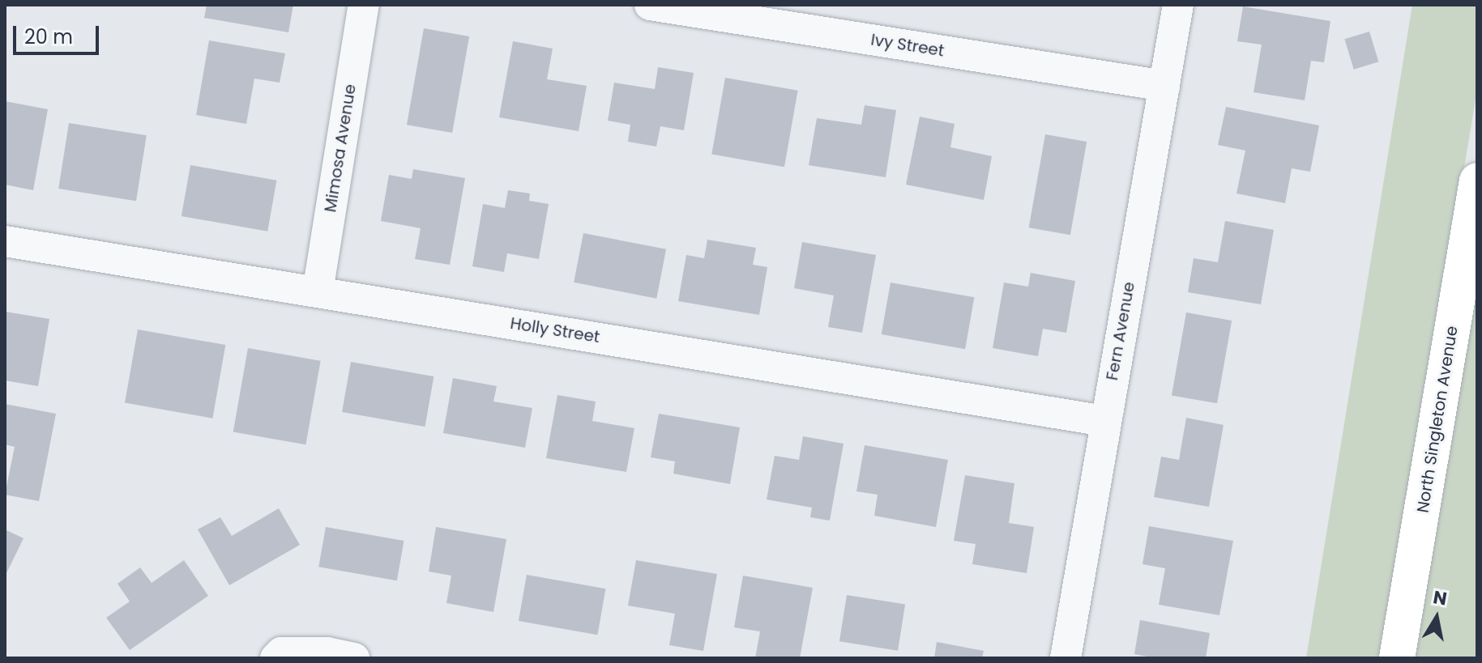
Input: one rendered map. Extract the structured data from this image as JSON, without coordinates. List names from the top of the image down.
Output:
{
  "streets": {
    "street": [
      "Ivy Street",
      "Mimosa Avenue",
      "Holly Street",
      "Fern Avenue",
      "North Singleton Avenue"
    ]
  },
  "crossings": [
    ["Ivy Street", "Fern Avenue"],
    ["Mimosa Avenue", "Holly Street"],
    ["Holly Street", "Fern Avenue"]
  ],
  "scale_bar": "20 m",
  "north": "top"
}
